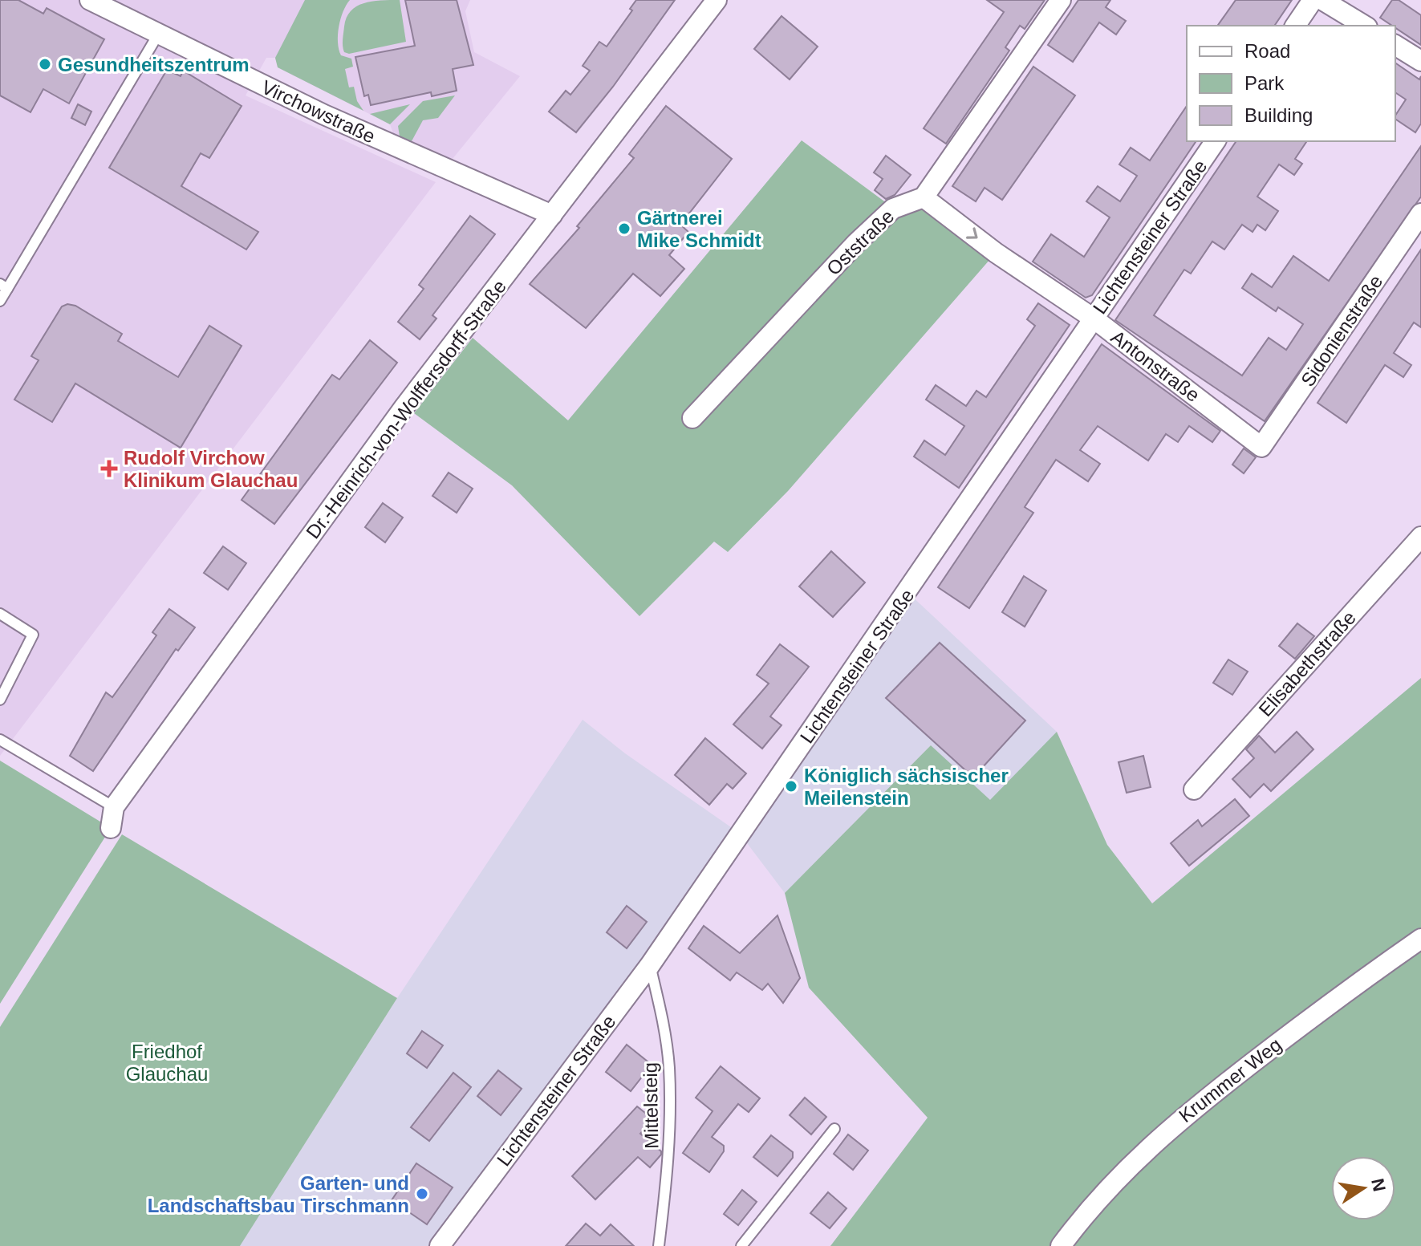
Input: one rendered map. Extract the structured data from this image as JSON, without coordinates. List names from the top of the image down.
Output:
{
  "streets": {
    "street": [
      "Virchowstraße",
      "Lichtensteiner Straße",
      "Oststraße",
      "Sidonienstraße",
      "Antonstraße",
      "Dr.-Heinrich-von-Wolffersdorff-Straße",
      "Elisabethstraße",
      "Krummer Weg"
    ],
    "lane": ["Mittelsteig"]
  },
  "crossings": [
    ["Virchowstraße", "Dr.-Heinrich-von-Wolffersdorff-Straße"],
    ["Lichtensteiner Straße", "Antonstraße"],
    ["Lichtensteiner Straße", "Mittelsteig"],
    ["Oststraße", "Antonstraße"],
    ["Sidonienstraße", "Antonstraße"]
  ],
  "one_way": ["Antonstraße"],
  "parks": ["Friedhof Glauchau"],
  "places": {
    "other": [
      "Gesundheitszentrum",
      "Gärtnerei Mike Schmidt",
      "Königlich sächsischer Meilenstein",
      "Garten- und Landschaftsbau Tirschmann"
    ],
    "health": ["Rudolf Virchow Klinikum Glauchau"]
  },
  "legend": ["Road", "Park", "Building"],
  "north": "right"
}
